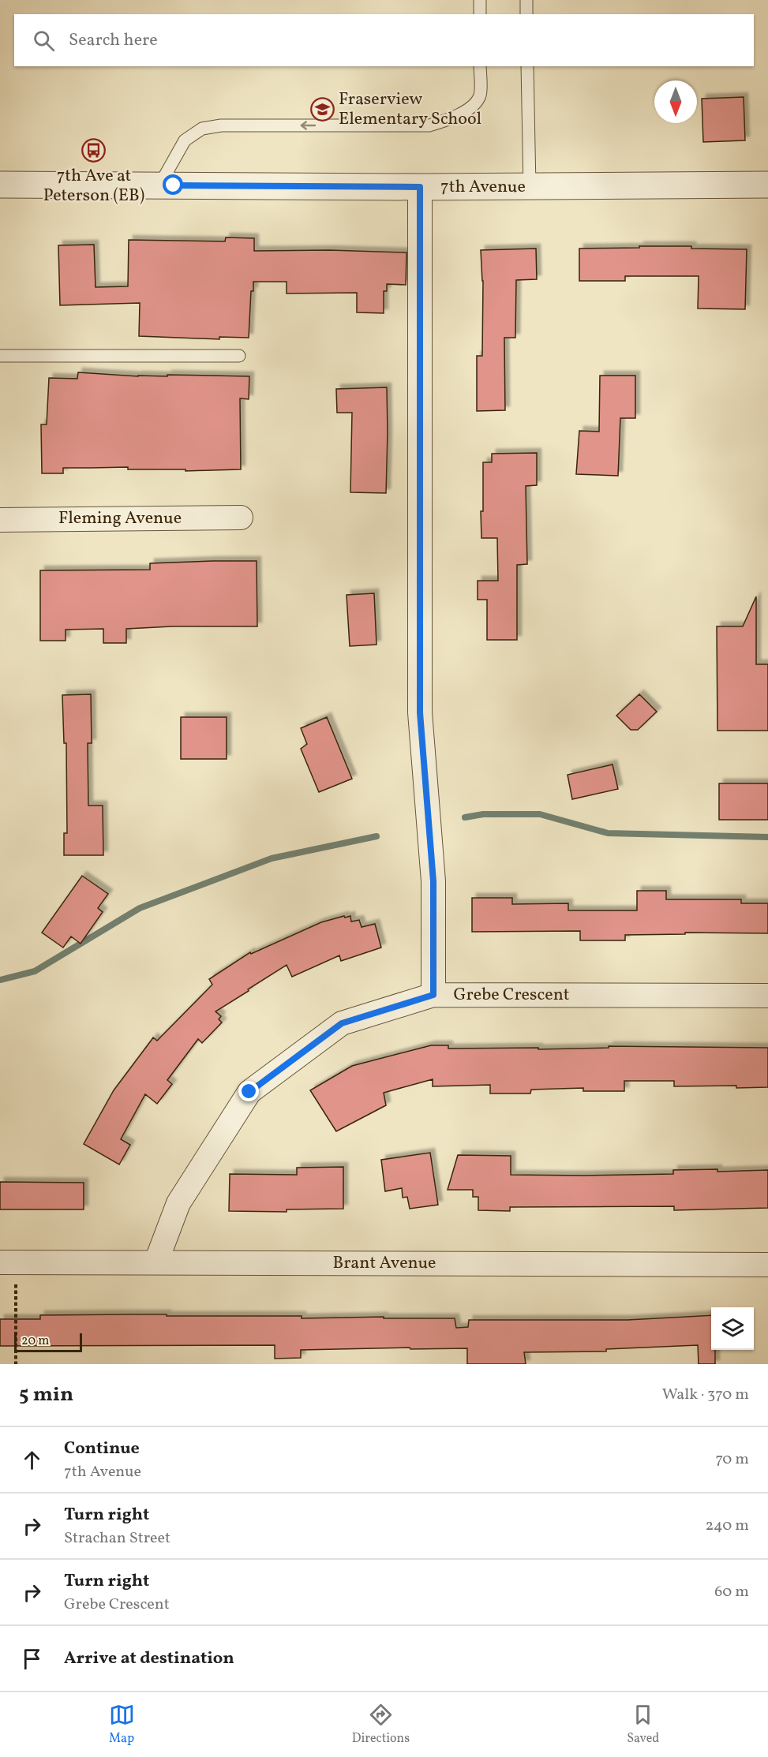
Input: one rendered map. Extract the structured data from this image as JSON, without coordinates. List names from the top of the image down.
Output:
{
  "streets": {
    "street": [
      "7th Avenue",
      "Fleming Avenue",
      "Grebe Crescent",
      "Brant Avenue"
    ]
  },
  "crossings": [
    ["Grebe Crescent", "Brant Avenue"]
  ],
  "places": {
    "school or university": ["Fraserview Elementary School"],
    "bus stop": ["7th Ave at Peterson (EB)"]
  },
  "scale_bar": "20 m",
  "north": "bottom",
  "page": {
    "search": "Search here",
    "scale": "20 m",
    "heading": ["5 min", "Walk · 370 m"],
    "list": [
      ["Continue", "7th Avenue", "70 m"],
      ["Turn right", "Strachan Street", "240 m"],
      ["Turn right", "Grebe Crescent", "60 m"],
      "Arrive at destination"
    ],
    "nav": ["Map", "Directions", "Saved"]
  }
}
